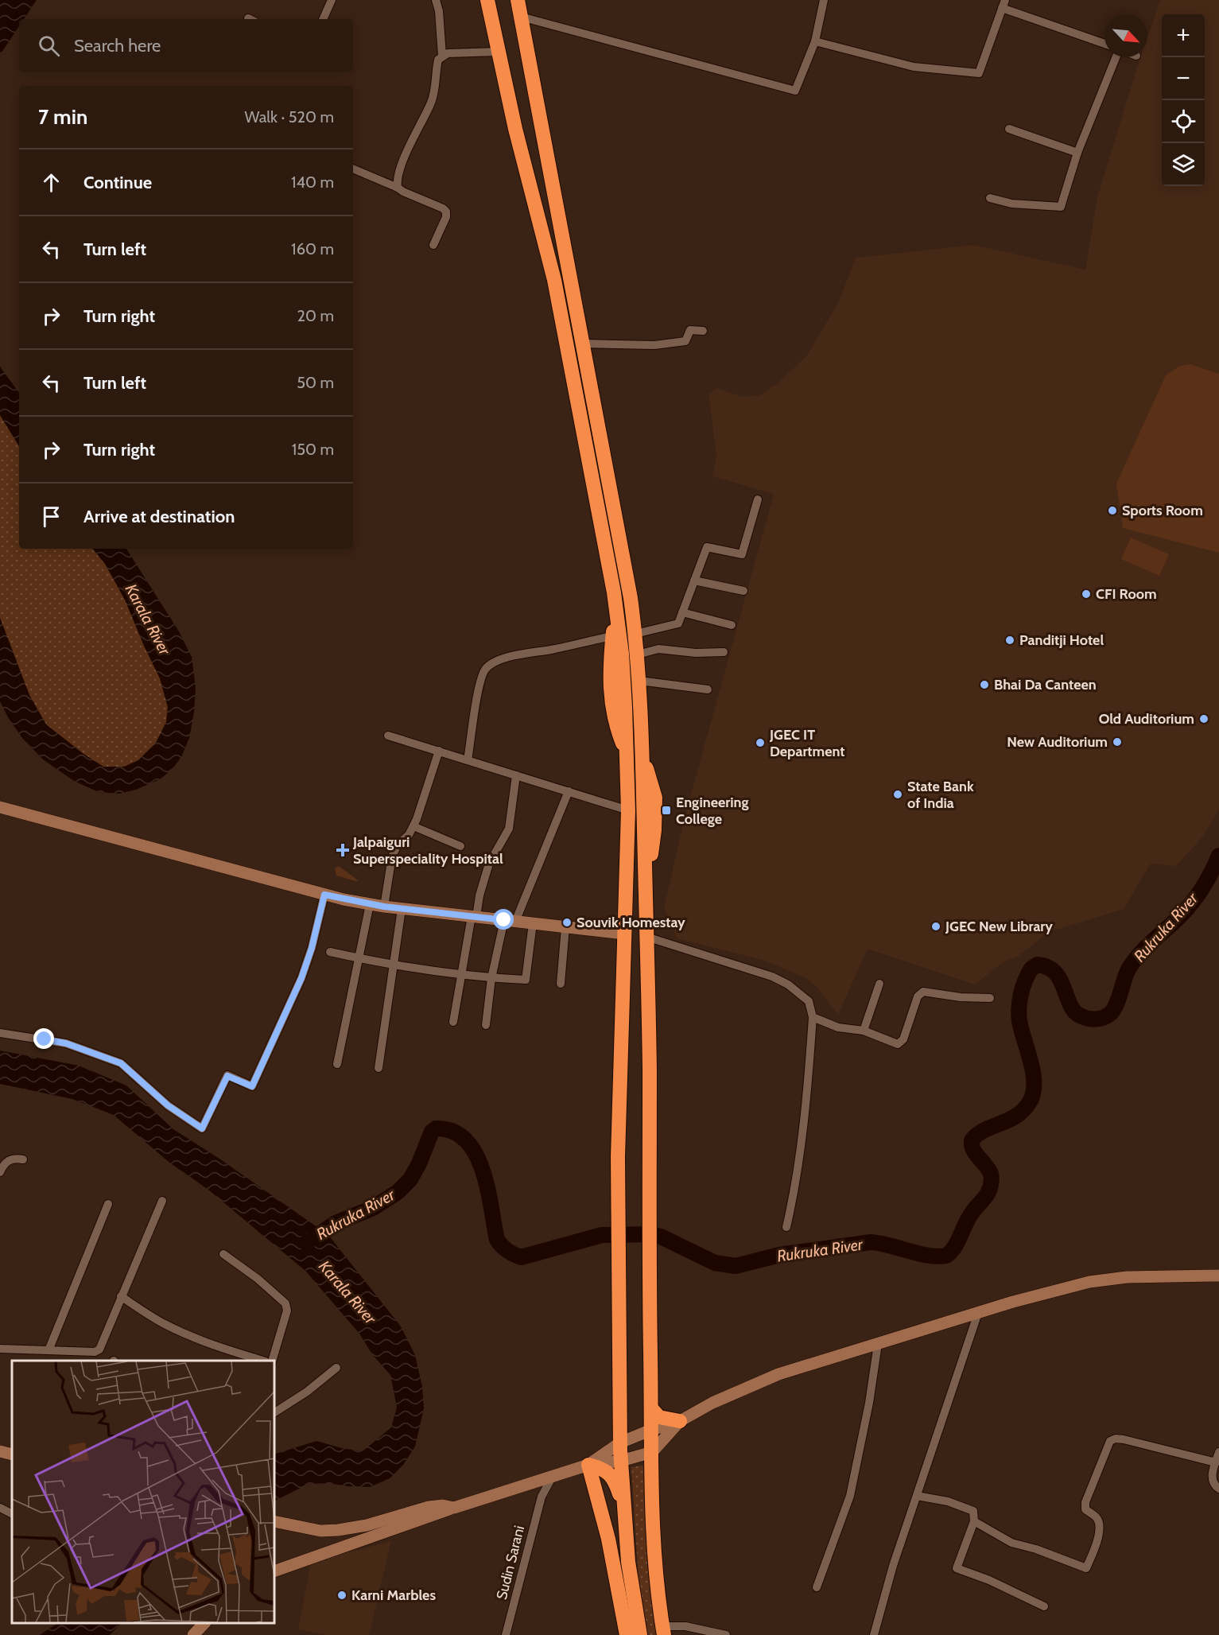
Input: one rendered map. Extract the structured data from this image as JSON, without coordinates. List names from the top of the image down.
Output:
{
  "streets": {
    "street": ["Sudin Sarani"]
  },
  "water": ["Karala River", "Rukruka River"],
  "places": {
    "other": [
      "Sports Room",
      "CFI Room",
      "Panditji Hotel",
      "Bhai Da Canteen",
      "Old Auditorium",
      "New Auditorium",
      "JGEC IT Department",
      "State Bank of India",
      "Souvik Homestay",
      "JGEC New Library",
      "Karni Marbles"
    ],
    "transit": ["Engineering College"],
    "health": ["Jalpaiguri Superspeciality Hospital"]
  },
  "north": "bottom right",
  "page": {
    "map_buttons": ["+", "−"],
    "search": "Search here",
    "heading": ["7 min", "Walk · 520 m"],
    "list": [
      ["Continue", "140 m"],
      ["Turn left", "160 m"],
      ["Turn right", "20 m"],
      ["Turn left", "50 m"],
      ["Turn right", "150 m"],
      "Arrive at destination"
    ]
  }
}
